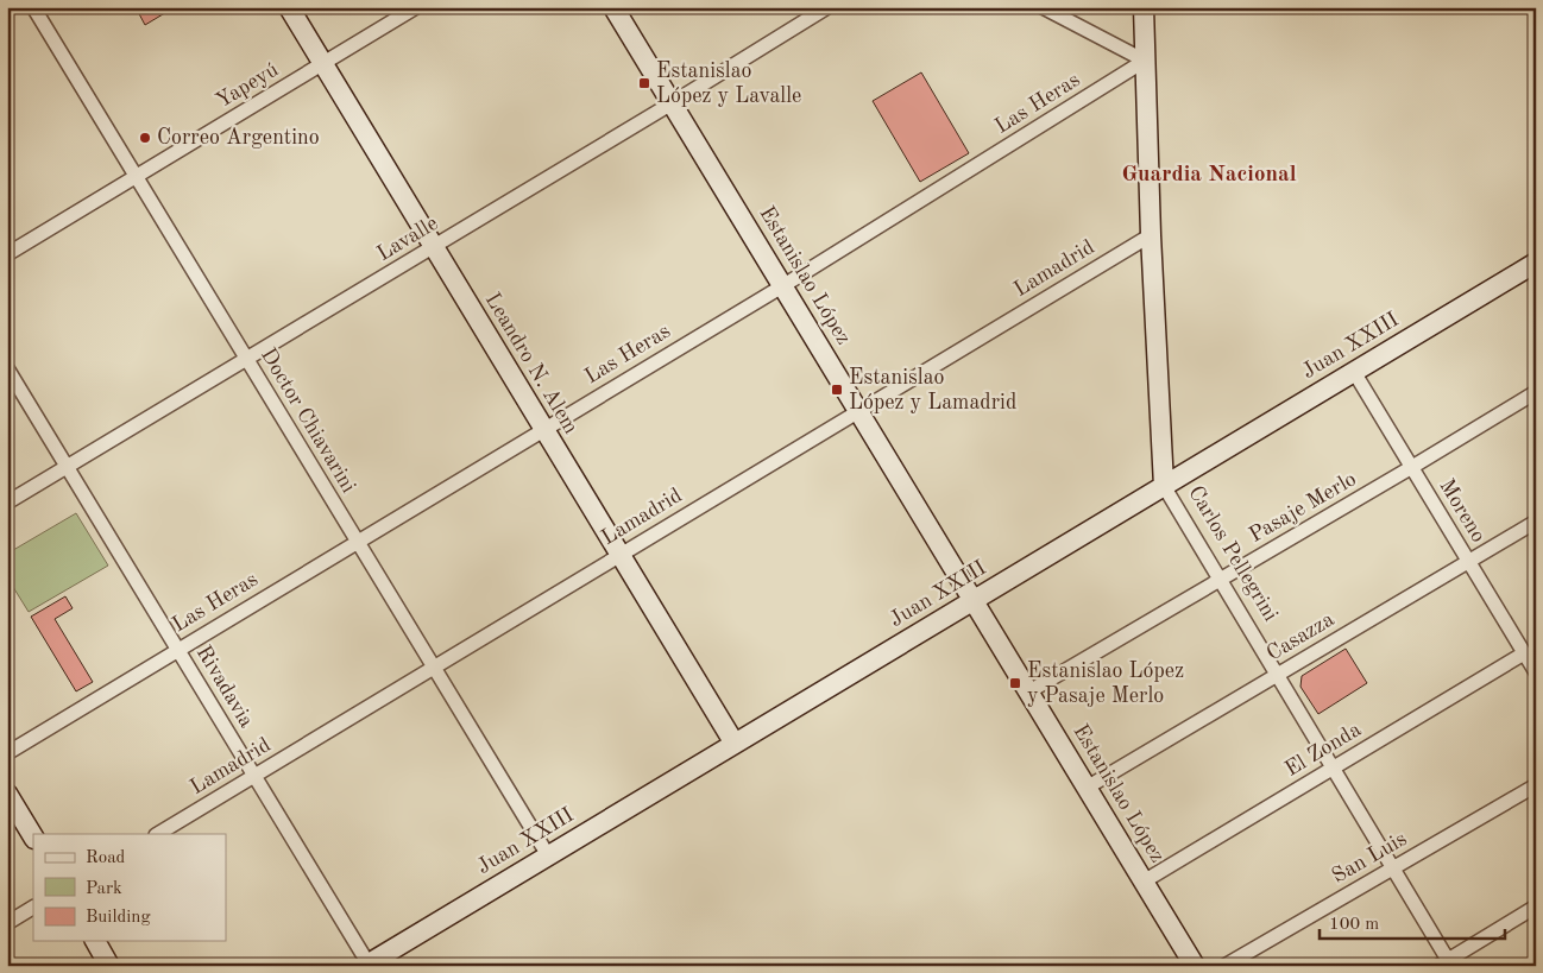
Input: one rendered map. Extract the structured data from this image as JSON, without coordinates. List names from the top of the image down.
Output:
{
  "streets": {
    "main road": [
      "Estanislao López",
      "Juan XXIII",
      "Leandro N. Alem",
      "Carlos Pellegrini"
    ],
    "street": [
      "Yapeyú",
      "Las Heras",
      "Lavalle",
      "Lamadrid",
      "Doctor Chiavarini",
      "Pasaje Merlo",
      "Moreno",
      "Casazza",
      "Rivadavia",
      "El Zonda",
      "San Luis"
    ]
  },
  "crossings": [
    ["Yapeyú", "Leandro N. Alem"],
    ["Yapeyú", "Doctor Chiavarini"],
    ["Las Heras", "Estanislao López"],
    ["Las Heras", "Leandro N. Alem"],
    ["Las Heras", "Doctor Chiavarini"],
    ["Las Heras", "Carlos Pellegrini"],
    ["Las Heras", "Rivadavia"],
    ["Lavalle", "Estanislao López"],
    ["Lavalle", "Leandro N. Alem"],
    ["Lavalle", "Doctor Chiavarini"],
    ["Lavalle", "Rivadavia"],
    ["Lamadrid", "Estanislao López"],
    ["Lamadrid", "Leandro N. Alem"],
    ["Lamadrid", "Doctor Chiavarini"],
    ["Lamadrid", "Carlos Pellegrini"],
    ["Lamadrid", "Rivadavia"],
    ["Estanislao López", "Juan XXIII"],
    ["Estanislao López", "Pasaje Merlo"],
    ["Estanislao López", "Casazza"],
    ["Estanislao López", "El Zonda"],
    ["Juan XXIII", "Leandro N. Alem"],
    ["Juan XXIII", "Doctor Chiavarini"],
    ["Juan XXIII", "Moreno"],
    ["Juan XXIII", "Carlos Pellegrini"],
    ["Juan XXIII", "Rivadavia"],
    ["Pasaje Merlo", "Moreno"],
    ["Pasaje Merlo", "Carlos Pellegrini"],
    ["Moreno", "Casazza"],
    ["Moreno", "El Zonda"],
    ["Carlos Pellegrini", "Casazza"],
    ["Carlos Pellegrini", "El Zonda"],
    ["Carlos Pellegrini", "San Luis"]
  ],
  "districts": ["Guardia Nacional"],
  "places": {
    "transit": ["Estanislao López y Lavalle", "Estanislao López y Lamadrid", "Estanislao López y Pasaje Merlo"],
    "other": ["Correo Argentino"]
  },
  "legend": ["Road", "Park", "Building"],
  "scale_bar": "100 m"
}
